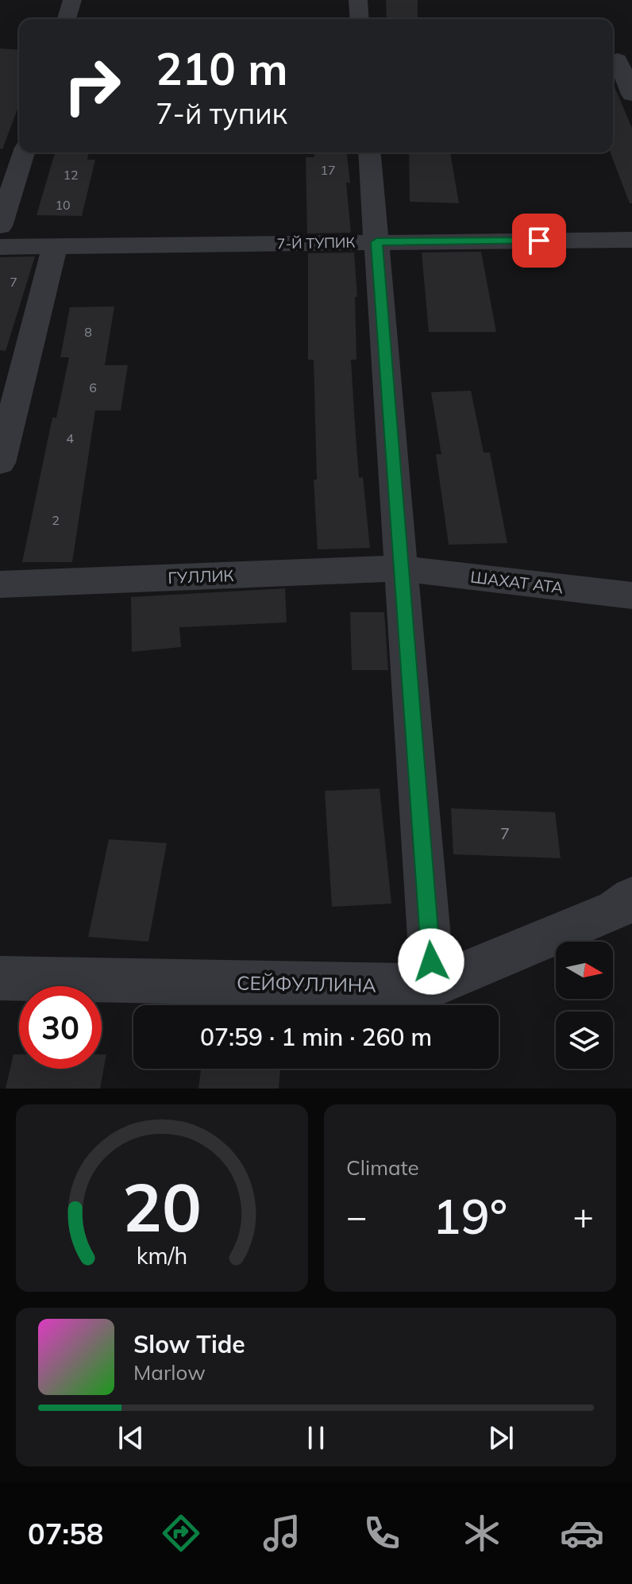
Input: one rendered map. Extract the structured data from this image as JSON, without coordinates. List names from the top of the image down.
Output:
{
  "streets": {
    "street": [
      "7-Й ТУПИК",
      "ГУЛЛИК",
      "ШАХАТ АТА",
      "СЕЙФУЛЛИНА"
    ]
  },
  "crossings": [
    ["ГУЛЛИК", "ШАХАТ АТА"]
  ],
  "house_numbers": [
    "17",
    "12",
    "10",
    "7",
    "8",
    "6",
    "4",
    "2",
    "7"
  ],
  "north": "right",
  "page": {
    "turn": ["210 m", "7-й тупик"],
    "limit": "30",
    "trip": "07:59 · 1 min · 260 m",
    "tile": "Climate",
    "heat": ["−", "19°", "+"],
    "song": ["Slow Tide", "Marlow"],
    "tabs": "07:58",
    "gauge": ["20", "km/h"]
  }
}
